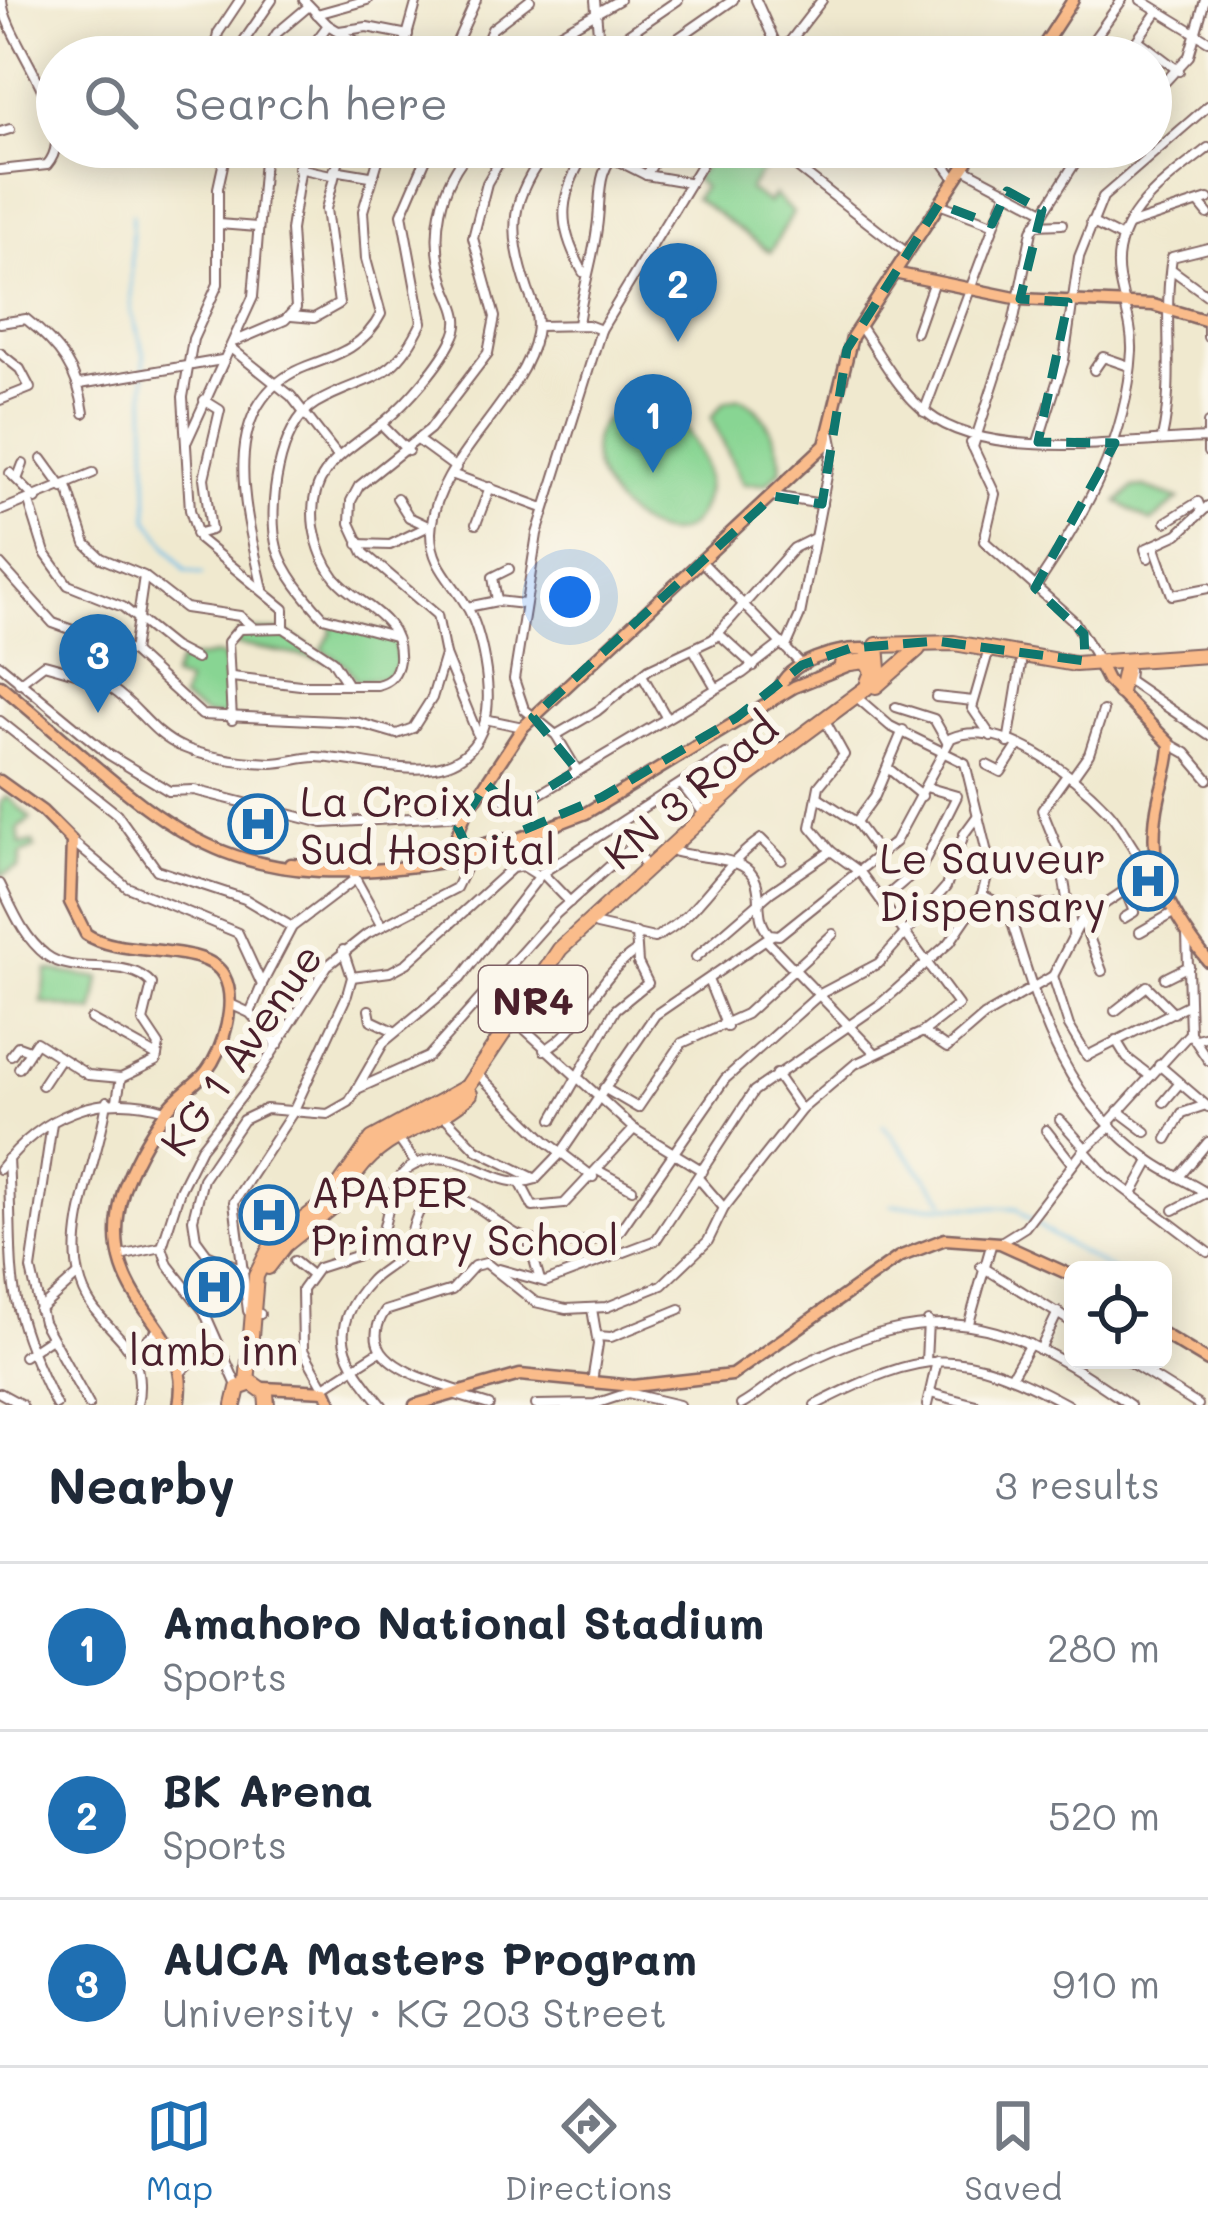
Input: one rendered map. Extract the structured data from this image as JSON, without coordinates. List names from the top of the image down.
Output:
{
  "streets": {
    "highway": ["KN 3 Road", "NR4"],
    "street": ["KG 1 Avenue"]
  },
  "crossings": [
    ["KN 3 Road", "NR4"]
  ],
  "places": {
    "hospital": [
      "La Croix du Sud Hospital",
      "Le Sauveur Dispensary",
      "APAPER Primary School",
      "lamb inn"
    ]
  },
  "page": {
    "search": "Search here",
    "pins": ["2", "1", "3"],
    "heading": ["Nearby", "3 results"],
    "list": [
      {
        "mark": "1",
        "name": "Amahoro National Stadium",
        "note": "Sports",
        "value": "280 m"
      },
      {
        "mark": "2",
        "name": "BK Arena",
        "note": "Sports",
        "value": "520 m"
      },
      {
        "mark": "3",
        "name": "AUCA Masters Program",
        "note": "University · KG 203 Street",
        "value": "910 m"
      }
    ],
    "nav": ["Map", "Directions", "Saved"]
  }
}
